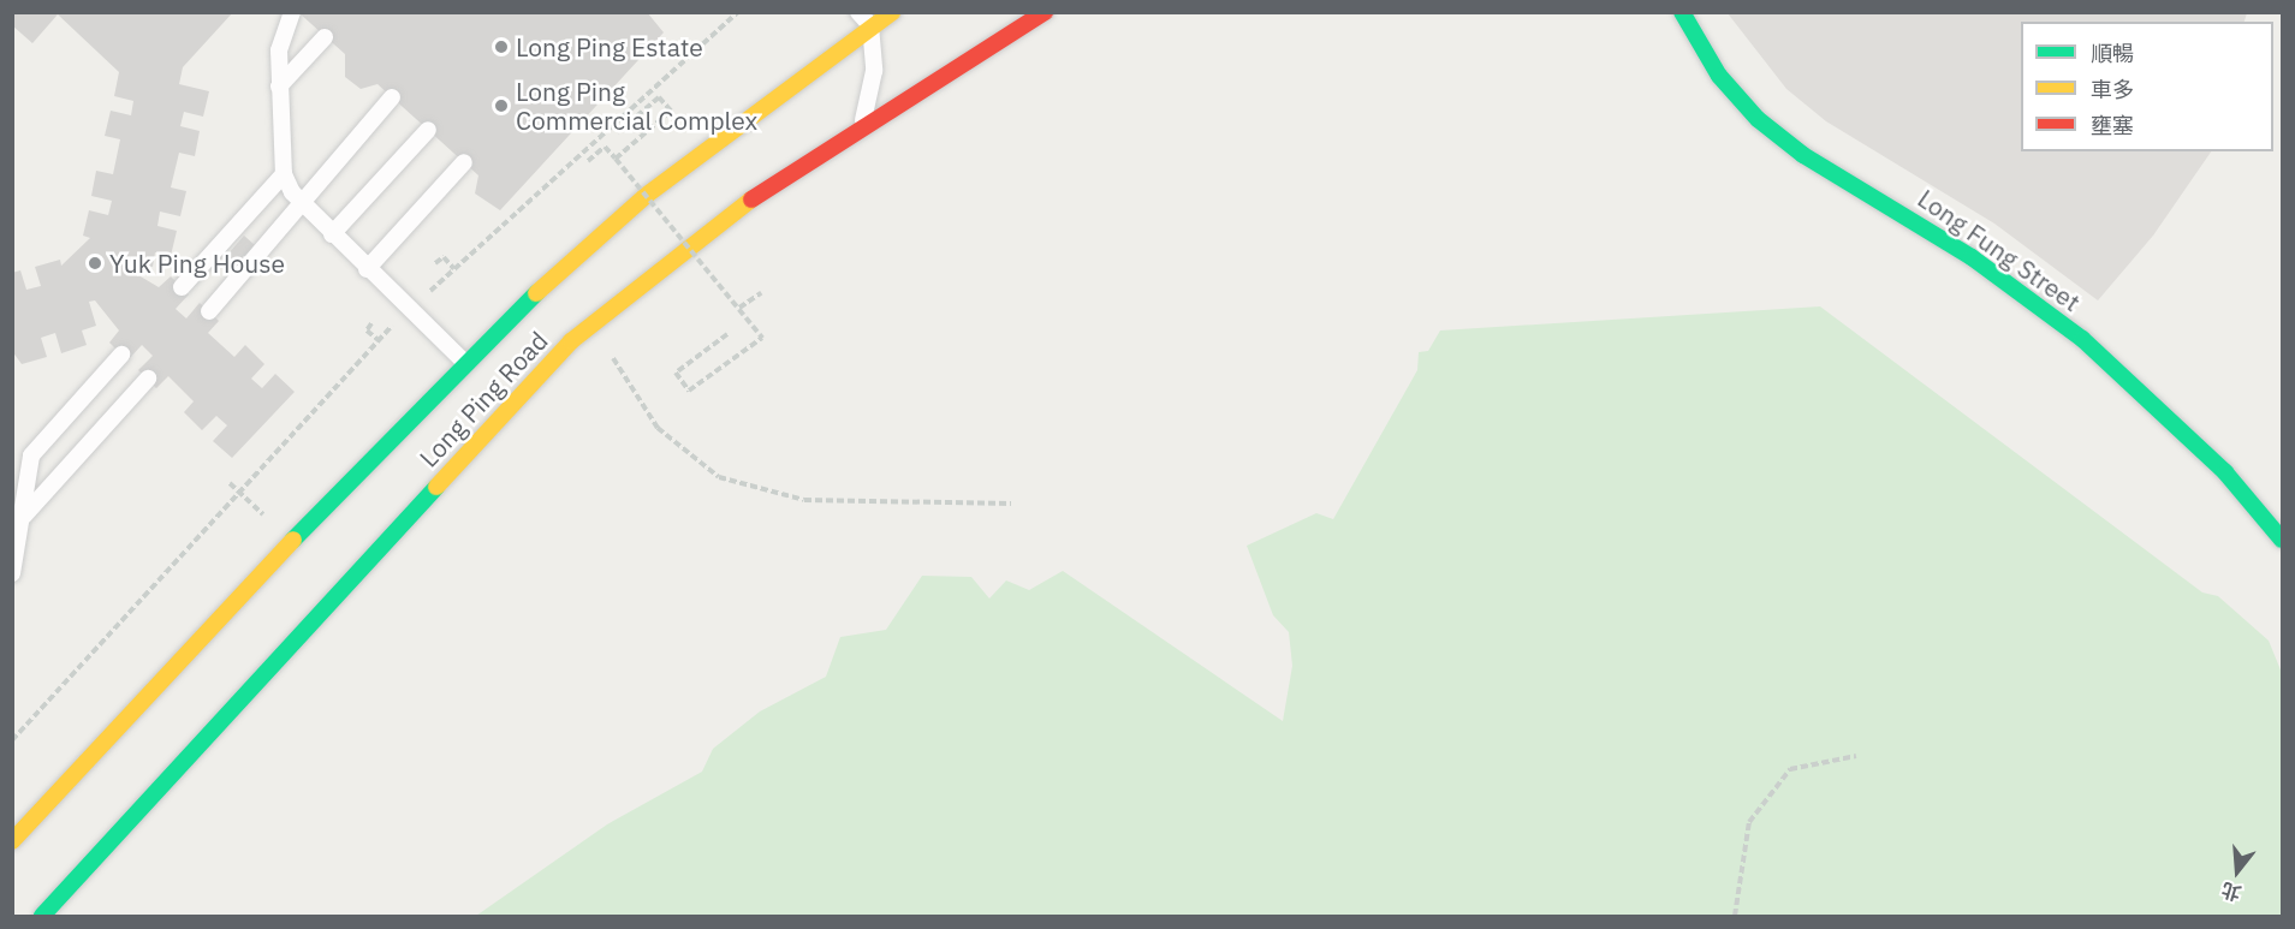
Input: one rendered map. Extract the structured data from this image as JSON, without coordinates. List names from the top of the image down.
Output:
{
  "streets": {
    "main road": ["Long Fung Street", "Long Ping Road"]
  },
  "places": ["Long Ping Estate", "Long Ping Commercial Complex", "Yuk Ping House"],
  "legend": ["順暢", "車多", "壅塞"],
  "north": "bottom"
}
